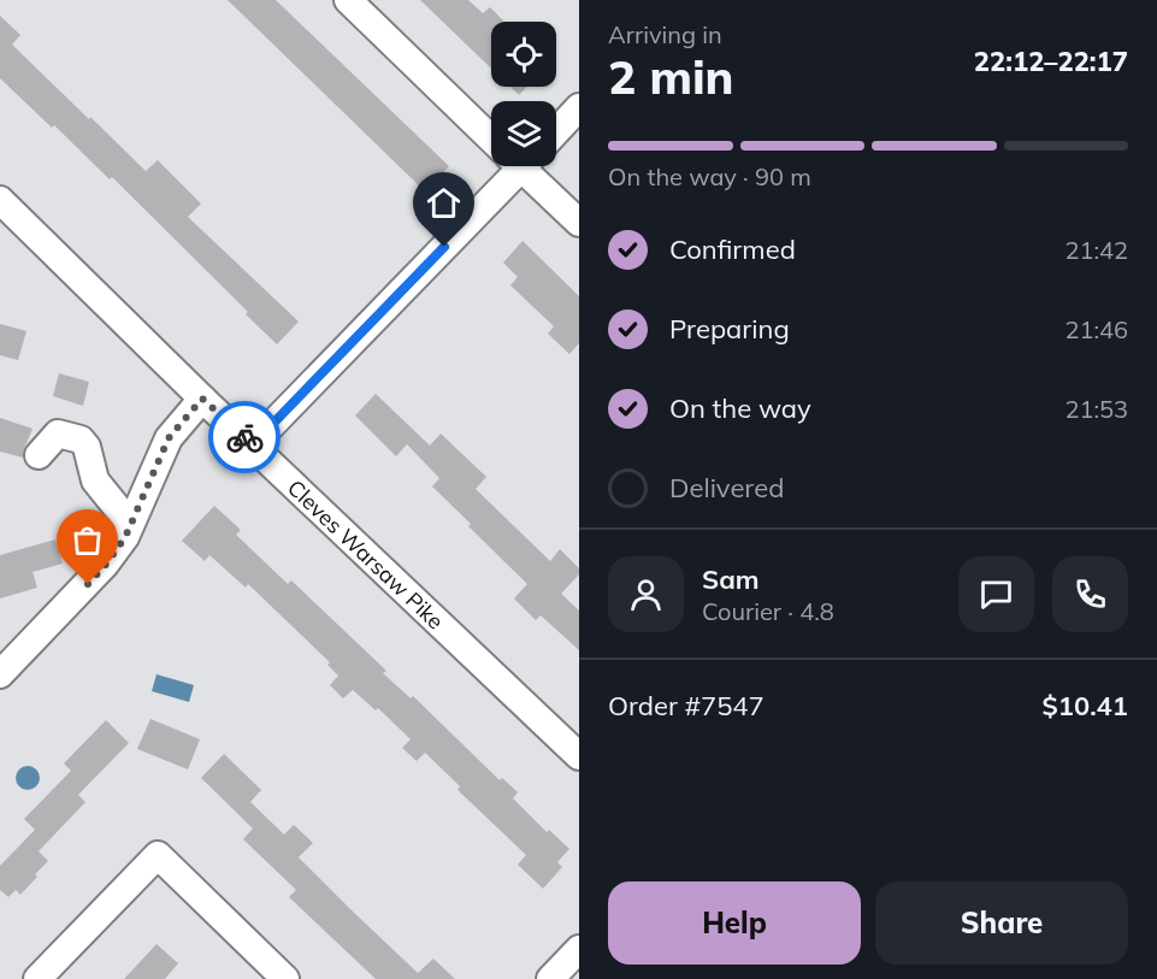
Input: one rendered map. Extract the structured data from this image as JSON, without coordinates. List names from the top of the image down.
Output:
{
  "streets": {
    "street": ["Cleves Warsaw Pike"]
  },
  "page": {
    "heading": ["2 min", "Arriving in", "22:12–22:17"],
    "panel": [
      "Sam",
      "Courier · 4.8",
      "Order #7547",
      "$10.41"
    ],
    "bar": "On the way · 90 m",
    "list": [
      ["Confirmed", "21:42"],
      ["Preparing", "21:46"],
      ["On the way", "21:53"],
      "Delivered"
    ],
    "buttons": ["Help", "Share"]
  }
}
